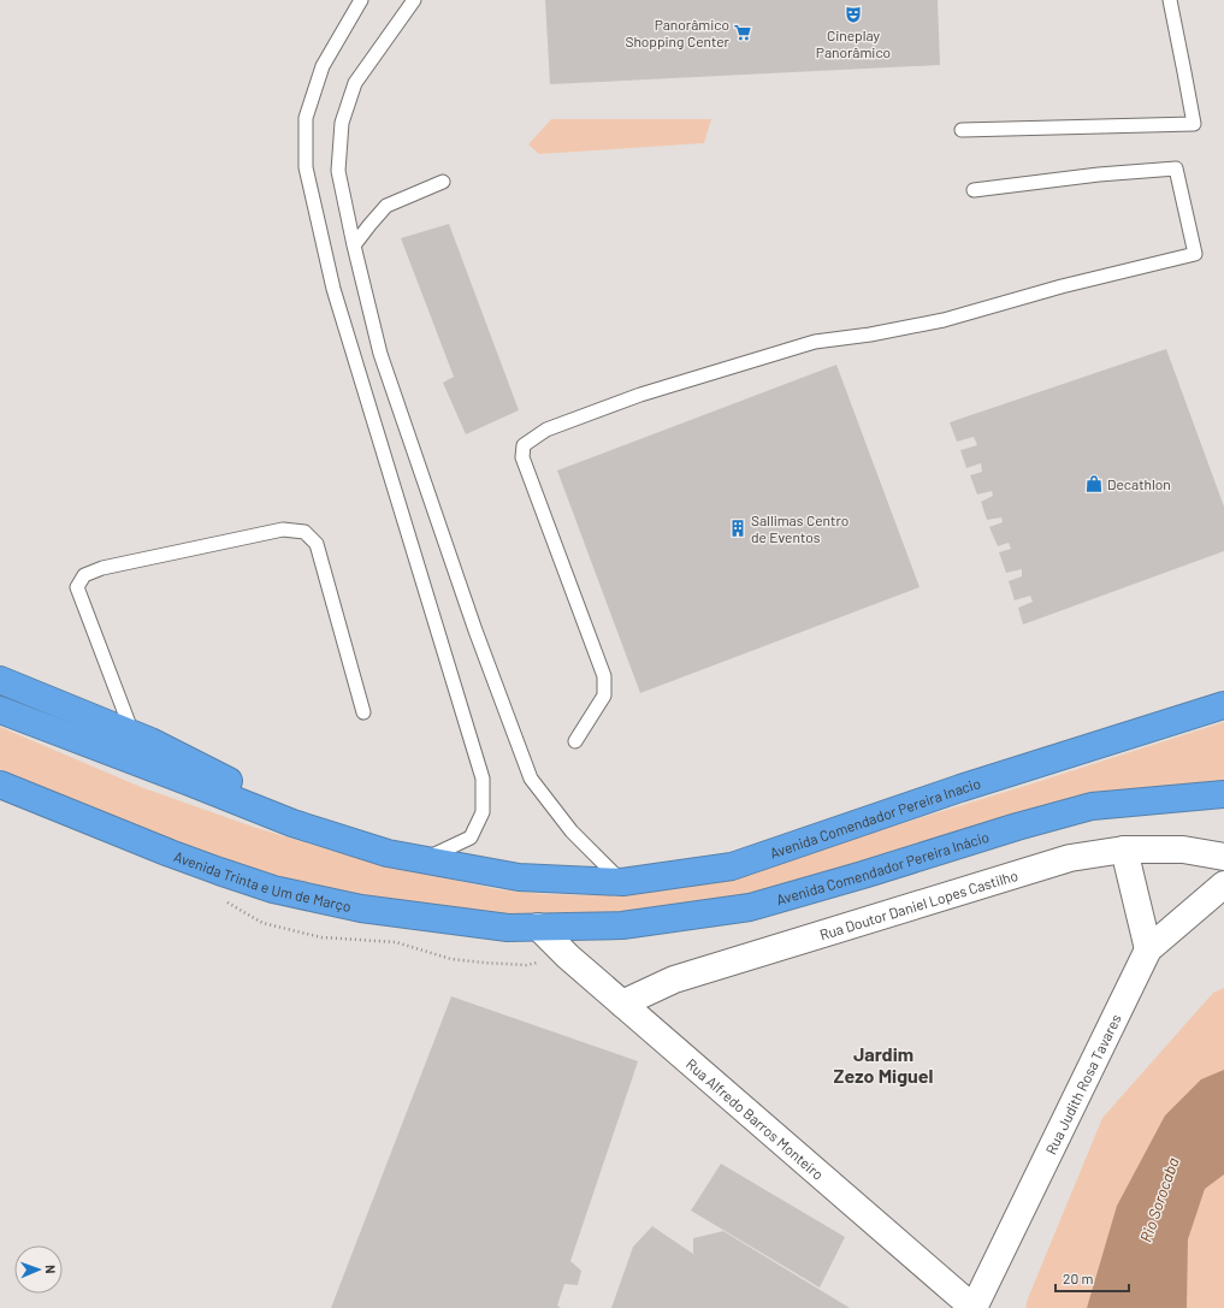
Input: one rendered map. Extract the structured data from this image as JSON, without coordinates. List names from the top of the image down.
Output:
{
  "streets": {
    "highway": ["Avenida Comendador Pereira Inacio", "Avenida Comendador Pereira Inácio", "Avenida Trinta e Um de Março"],
    "street": ["Rua Doutor Daniel Lopes Castilho", "Rua Judith Rosa Tavares", "Rua Alfredo Barros Monteiro"]
  },
  "crossings": [
    ["Avenida Comendador Pereira Inácio", "Avenida Trinta e Um de Março"],
    ["Avenida Comendador Pereira Inácio", "Rua Alfredo Barros Monteiro"],
    ["Avenida Trinta e Um de Março", "Rua Alfredo Barros Monteiro"],
    ["Rua Doutor Daniel Lopes Castilho", "Rua Alfredo Barros Monteiro"],
    ["Rua Judith Rosa Tavares", "Rua Alfredo Barros Monteiro"]
  ],
  "districts": ["Jardim Zezo Miguel"],
  "water": ["Rio Sorocaba"],
  "places": {
    "theatre": ["Cineplay Panorâmico"],
    "supermarket": ["Panorâmico Shopping Center"],
    "shop": ["Decathlon"],
    "building": ["Sallimas Centro de Eventos"]
  },
  "scale_bar": "20 m",
  "north": "right"
}
